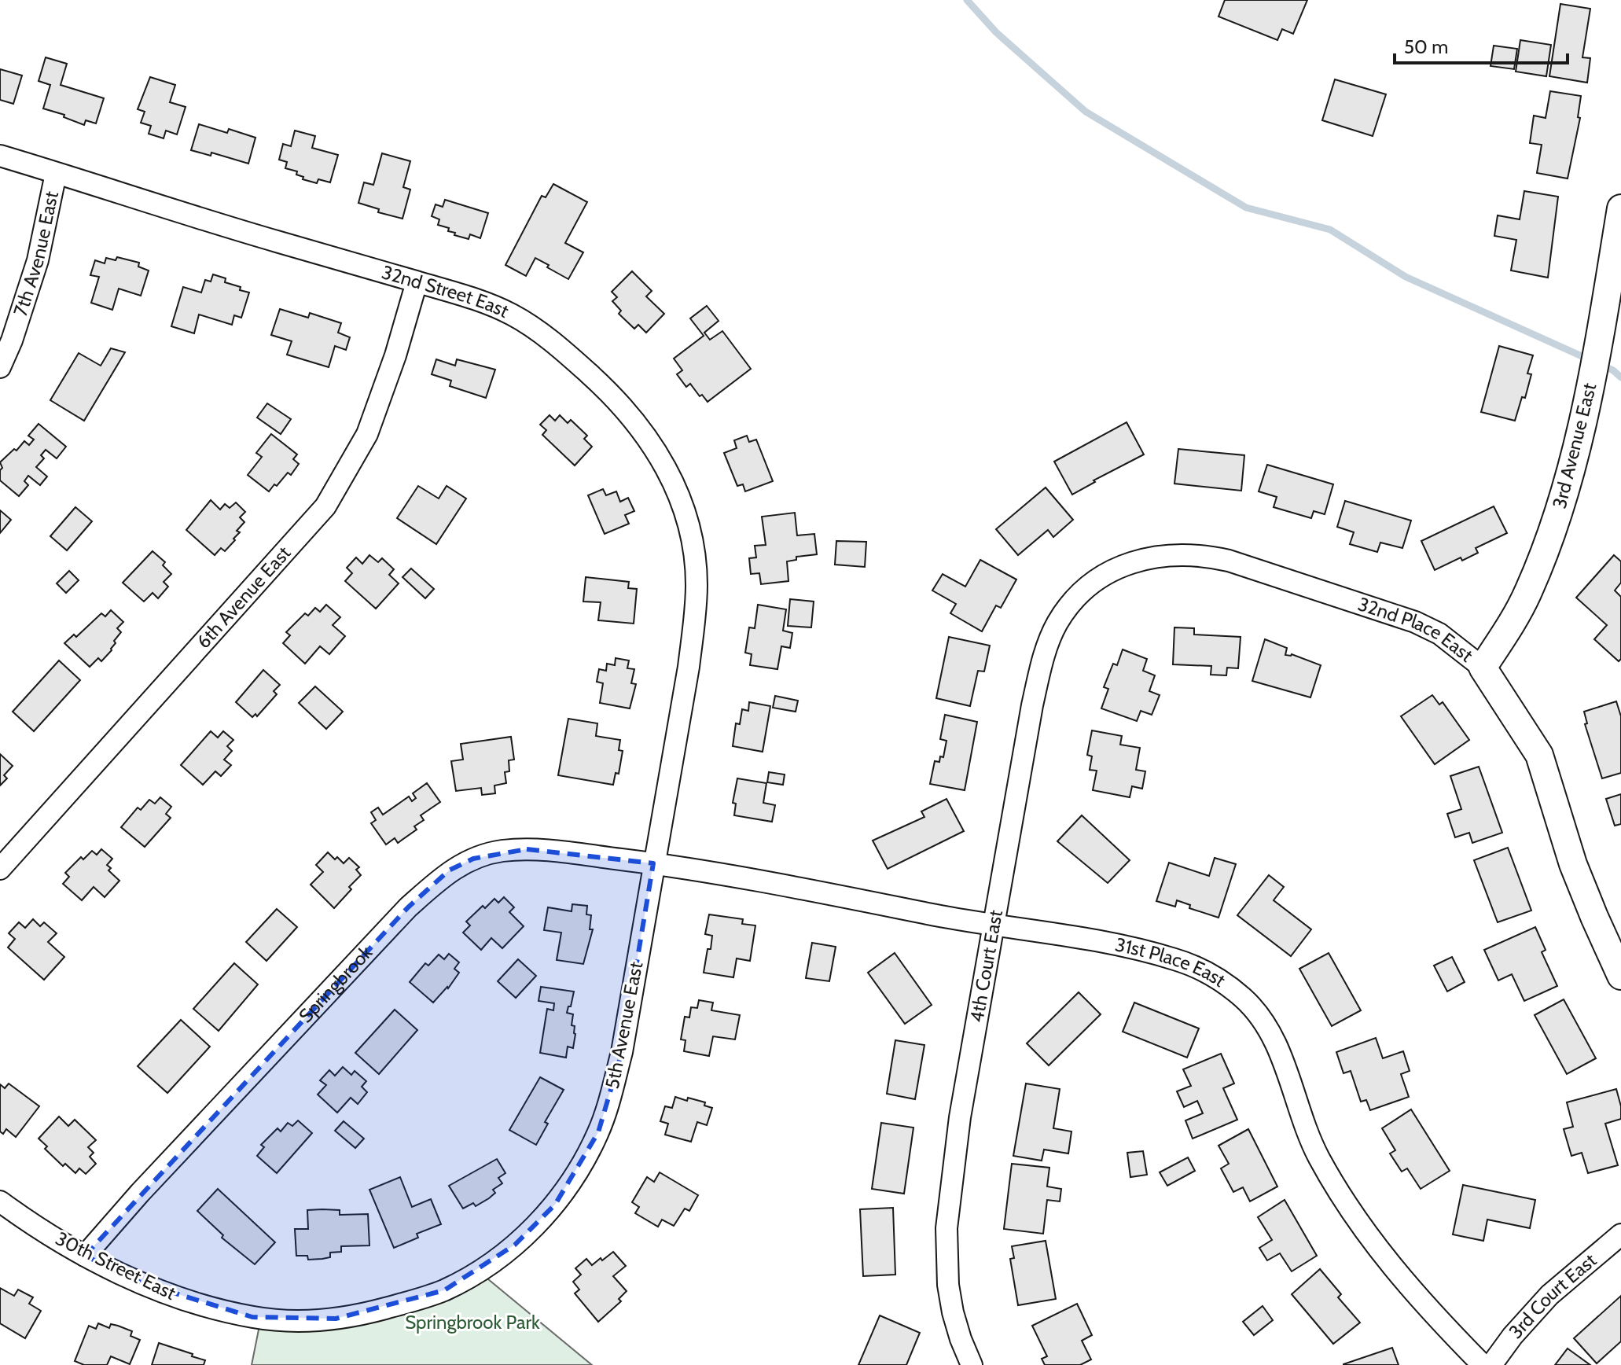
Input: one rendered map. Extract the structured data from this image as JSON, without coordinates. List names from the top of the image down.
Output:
{
  "streets": {
    "street": [
      "7th Avenue East",
      "32nd Street East",
      "3rd Avenue East",
      "6th Avenue East",
      "32nd Place East",
      "31st Place East",
      "4th Court East",
      "Springbrook",
      "5th Avenue East",
      "30th Street East",
      "3rd Court East"
    ]
  },
  "crossings": [
    ["7th Avenue East", "32nd Street East"],
    ["32nd Street East", "6th Avenue East"],
    ["32nd Street East", "5th Avenue East"],
    ["3rd Avenue East", "32nd Place East"],
    ["32nd Place East", "4th Court East"],
    ["31st Place East", "4th Court East"],
    ["31st Place East", "Springbrook"],
    ["31st Place East", "5th Avenue East"],
    ["Springbrook", "5th Avenue East"],
    ["Springbrook", "30th Street East"],
    ["5th Avenue East", "30th Street East"]
  ],
  "parks": ["Springbrook Park"],
  "scale_bar": "50 m"
}
